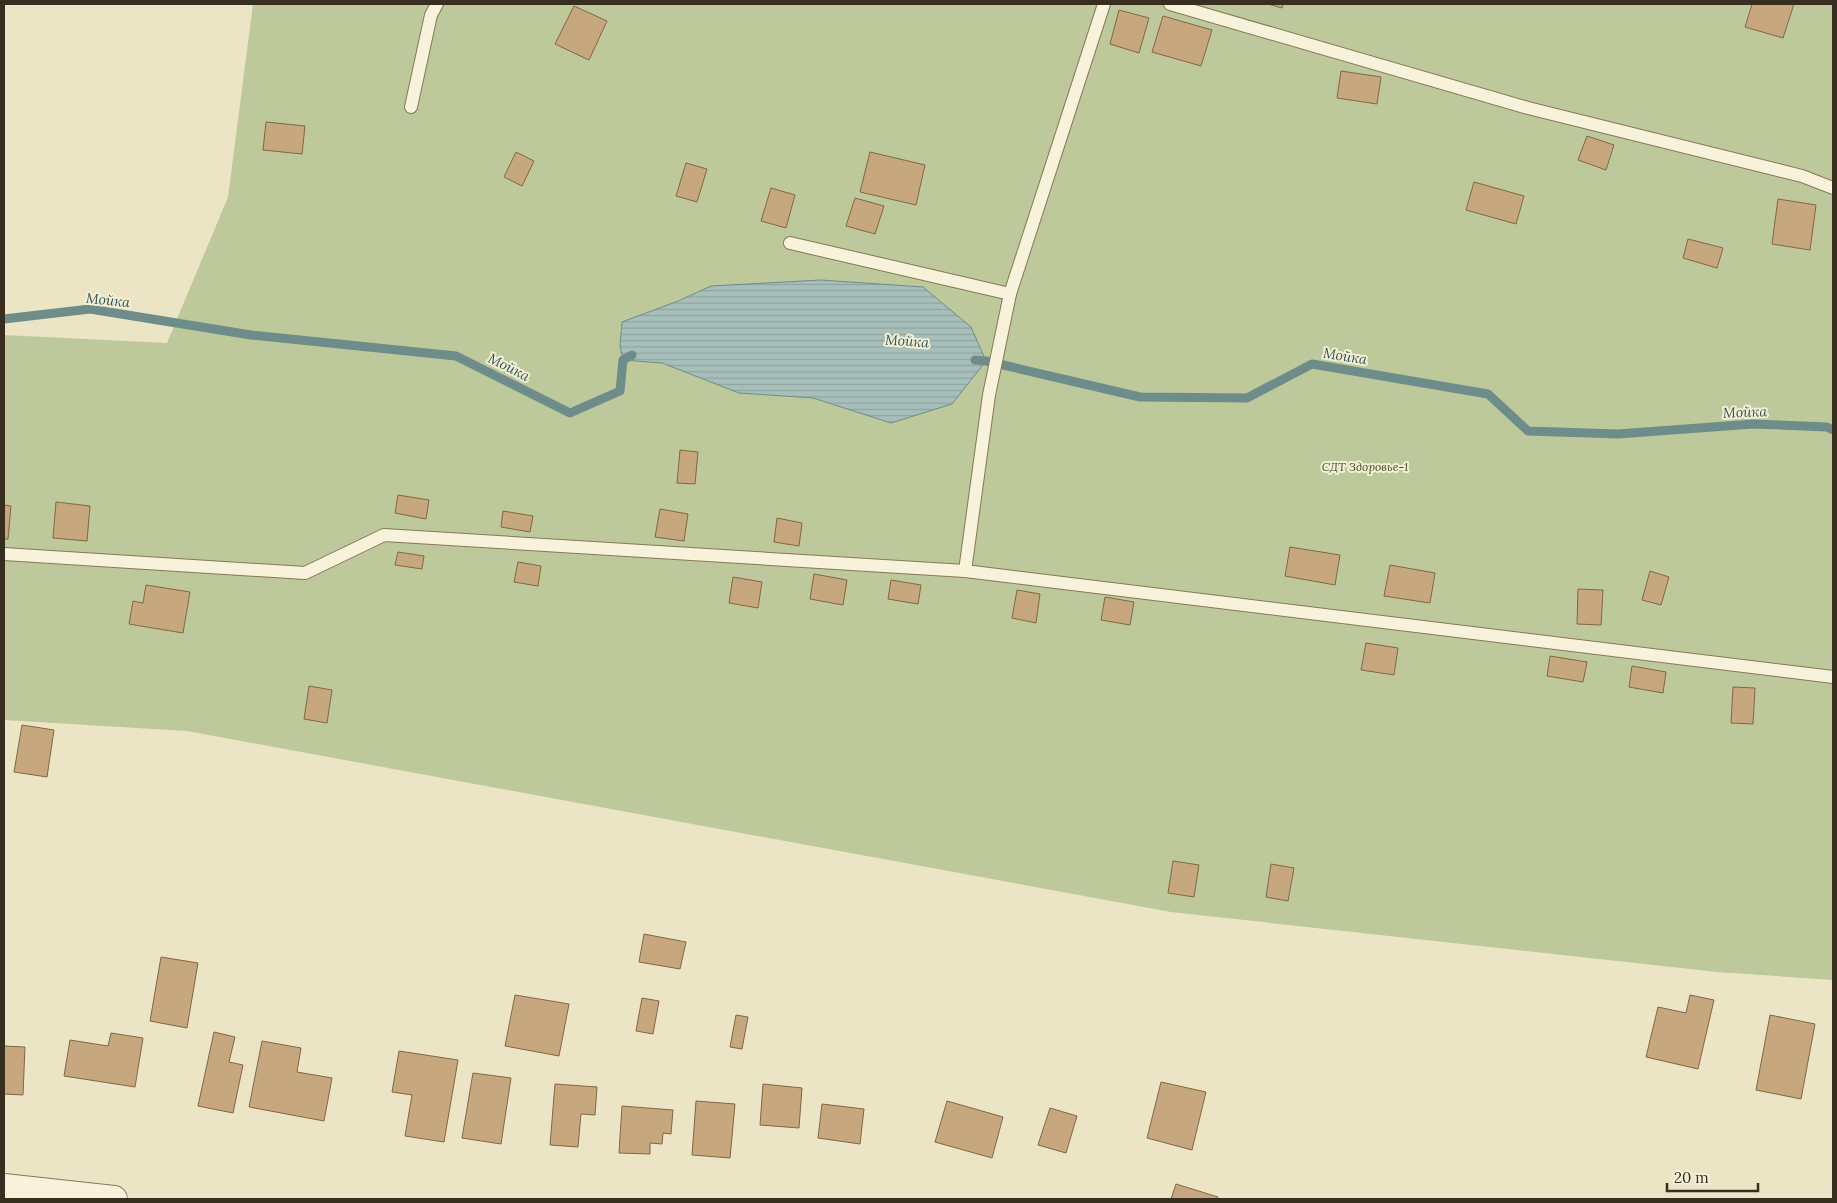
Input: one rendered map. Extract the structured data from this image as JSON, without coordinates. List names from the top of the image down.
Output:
{
  "water": ["Мойка"],
  "parks": ["СДТ Здоровье-1"],
  "scale_bar": "20 m"
}
